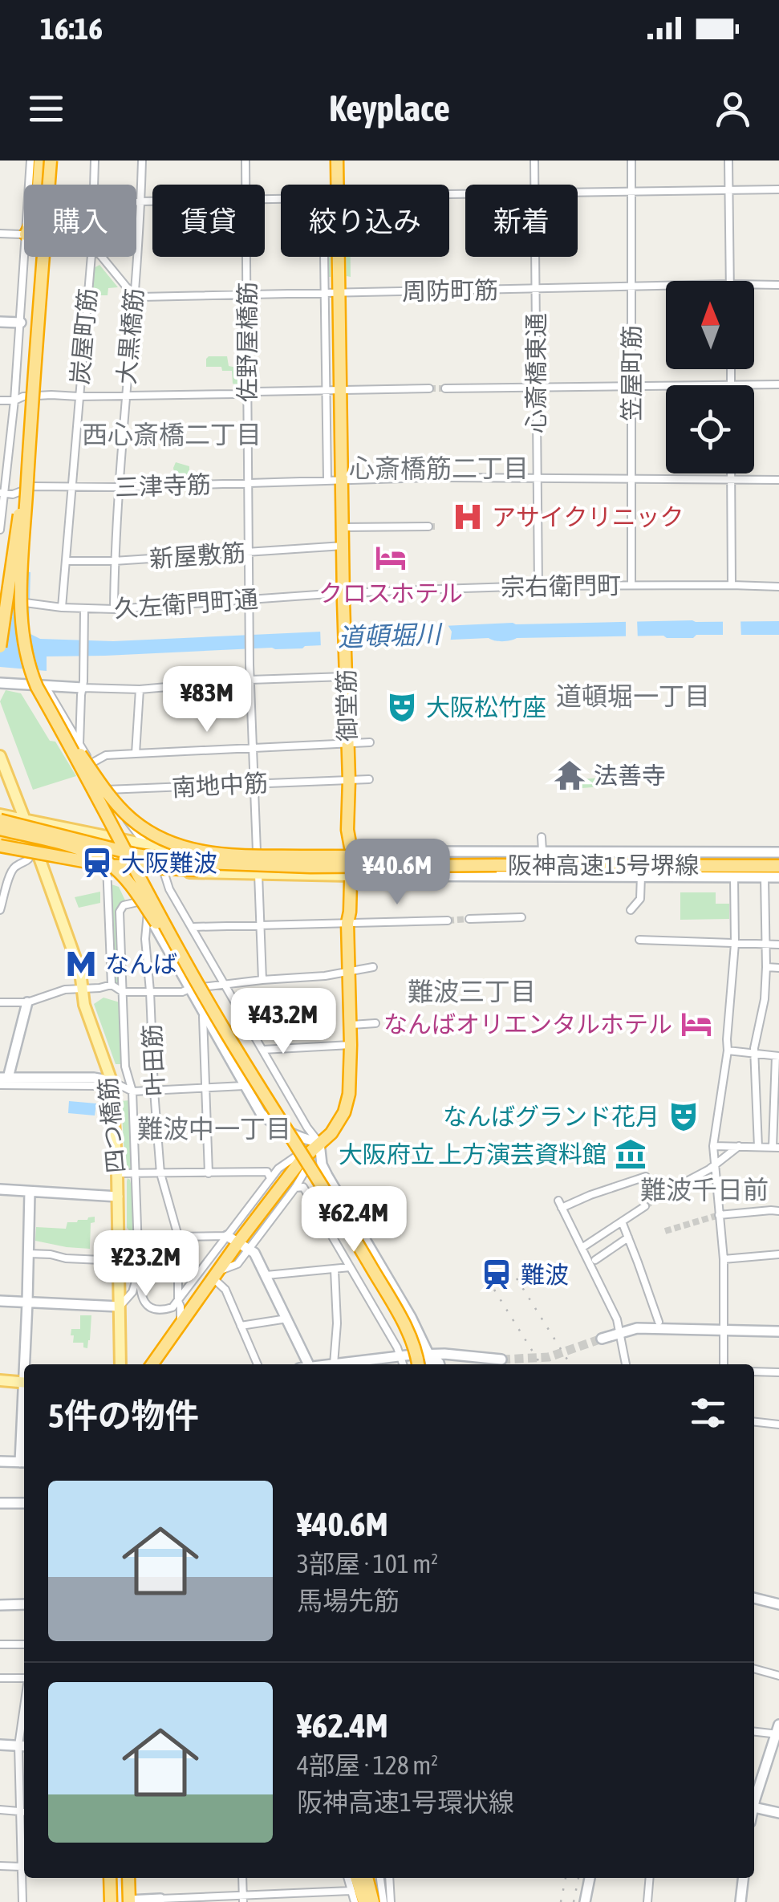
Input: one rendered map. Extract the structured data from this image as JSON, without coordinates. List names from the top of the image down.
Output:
{
  "streets": {
    "highway": ["御堂筋", "阪神高速15号堺線"],
    "main road": ["四つ橋筋"],
    "street": [
      "周防町筋",
      "炭屋町筋",
      "大黒橋筋",
      "佐野屋橋筋",
      "心斎橋東通",
      "笠屋町筋",
      "三津寺筋",
      "新屋敷筋",
      "宗右衛門町",
      "久左衛門町通",
      "南地中筋",
      "叶田筋"
    ]
  },
  "crossings": [
    ["周防町筋", "心斎橋東通"],
    ["周防町筋", "笠屋町筋"],
    ["周防町筋", "御堂筋"],
    ["炭屋町筋", "三津寺筋"],
    ["炭屋町筋", "新屋敷筋"],
    ["炭屋町筋", "久左衛門町通"],
    ["大黒橋筋", "三津寺筋"],
    ["大黒橋筋", "新屋敷筋"],
    ["大黒橋筋", "久左衛門町通"],
    ["佐野屋橋筋", "三津寺筋"],
    ["佐野屋橋筋", "新屋敷筋"],
    ["佐野屋橋筋", "久左衛門町通"],
    ["佐野屋橋筋", "南地中筋"],
    ["心斎橋東通", "宗右衛門町"],
    ["笠屋町筋", "宗右衛門町"],
    ["三津寺筋", "御堂筋"],
    ["新屋敷筋", "御堂筋"],
    ["宗右衛門町", "久左衛門町通"],
    ["宗右衛門町", "御堂筋"],
    ["久左衛門町通", "御堂筋"],
    ["御堂筋", "南地中筋"],
    ["御堂筋", "叶田筋"]
  ],
  "districts": [
    "西心斎橋二丁目",
    "心斎橋筋二丁目",
    "道頓堀一丁目",
    "難波三丁目",
    "難波中一丁目",
    "難波千日前"
  ],
  "water": ["道頓堀川"],
  "places": {
    "hospital": ["アサイクリニック"],
    "hotel": ["クロスホテル", "なんばオリエンタルホテル"],
    "theatre": ["大阪松竹座", "なんばグランド花月"],
    "temple": ["法善寺"],
    "station": ["大阪難波", "難波"],
    "metro station": ["なんば"],
    "museum": ["大阪府立 上方演芸資料館"]
  },
  "north": "top",
  "page": {
    "status": "16:16",
    "header": "Keyplace",
    "chip": [
      "購入",
      "賃貸",
      "絞り込み",
      "新着"
    ],
    "price": [
      "¥83M",
      "¥40.6M",
      "¥43.2M",
      "¥62.4M",
      "¥23.2M"
    ],
    "heading": "5件の物件",
    "list": [
      {
        "name": "¥40.6M",
        "note": "3部屋 · 101 m² · 馬場先筋"
      },
      {
        "name": "¥62.4M",
        "note": "4部屋 · 128 m² · 阪神高速1号環状線"
      }
    ]
  }
}
